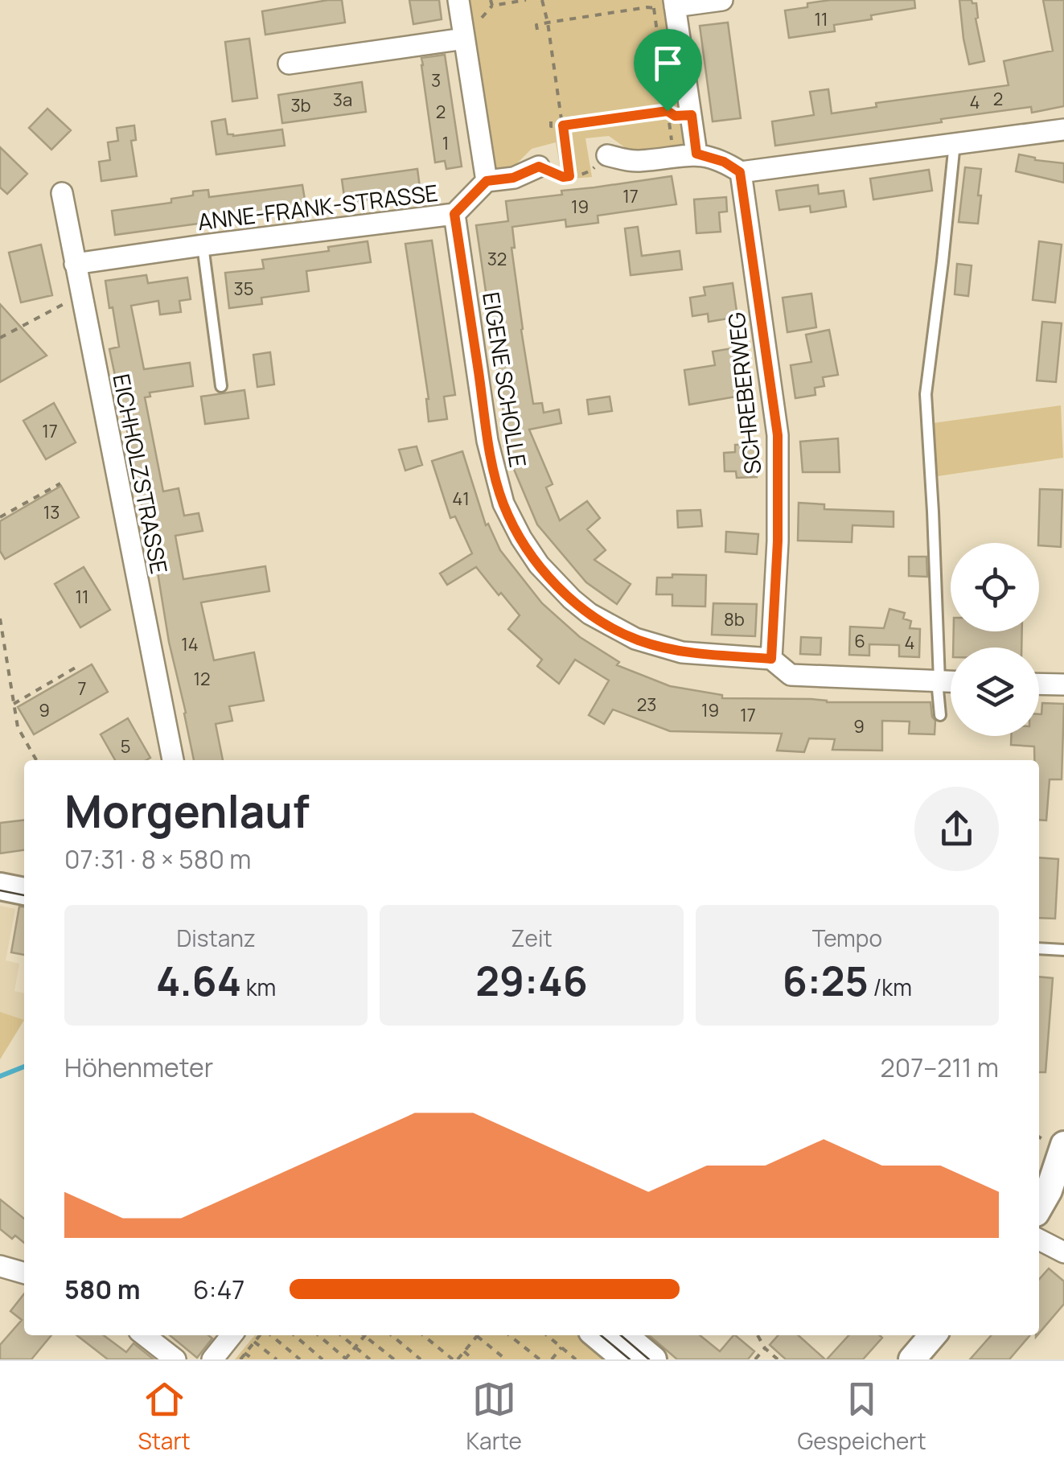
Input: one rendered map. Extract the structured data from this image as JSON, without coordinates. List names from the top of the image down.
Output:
{
  "streets": {
    "street": [
      "ANNE-FRANK-STRASSE",
      "EIGENE SCHOLLE",
      "SCHREBERWEG",
      "EICHHOLZSTRASSE"
    ]
  },
  "crossings": [
    ["ANNE-FRANK-STRASSE", "EIGENE SCHOLLE"],
    ["ANNE-FRANK-STRASSE", "EICHHOLZSTRASSE"],
    ["EIGENE SCHOLLE", "SCHREBERWEG"]
  ],
  "house_numbers": [
    "11",
    "3",
    "2",
    "3a",
    "4",
    "3b",
    "2",
    "1",
    "17",
    "19",
    "32",
    "35",
    "17",
    "41",
    "13",
    "11",
    "8b",
    "6",
    "4",
    "14",
    "12",
    "7",
    "23",
    "9",
    "19",
    "17",
    "9",
    "5"
  ],
  "page": {
    "heading": ["Morgenlauf", "07:31 · 8 × 580 m"],
    "stats": [
      ["Distanz", "4.64 km"],
      ["Zeit", "29:46"],
      ["Tempo", "6:25 /km"]
    ],
    "chart": ["Höhenmeter", "207–211 m"],
    "list": [
      {
        "name": "580 m",
        "note": "6:47"
      }
    ],
    "tabs": ["Start", "Karte", "Gespeichert"]
  }
}
